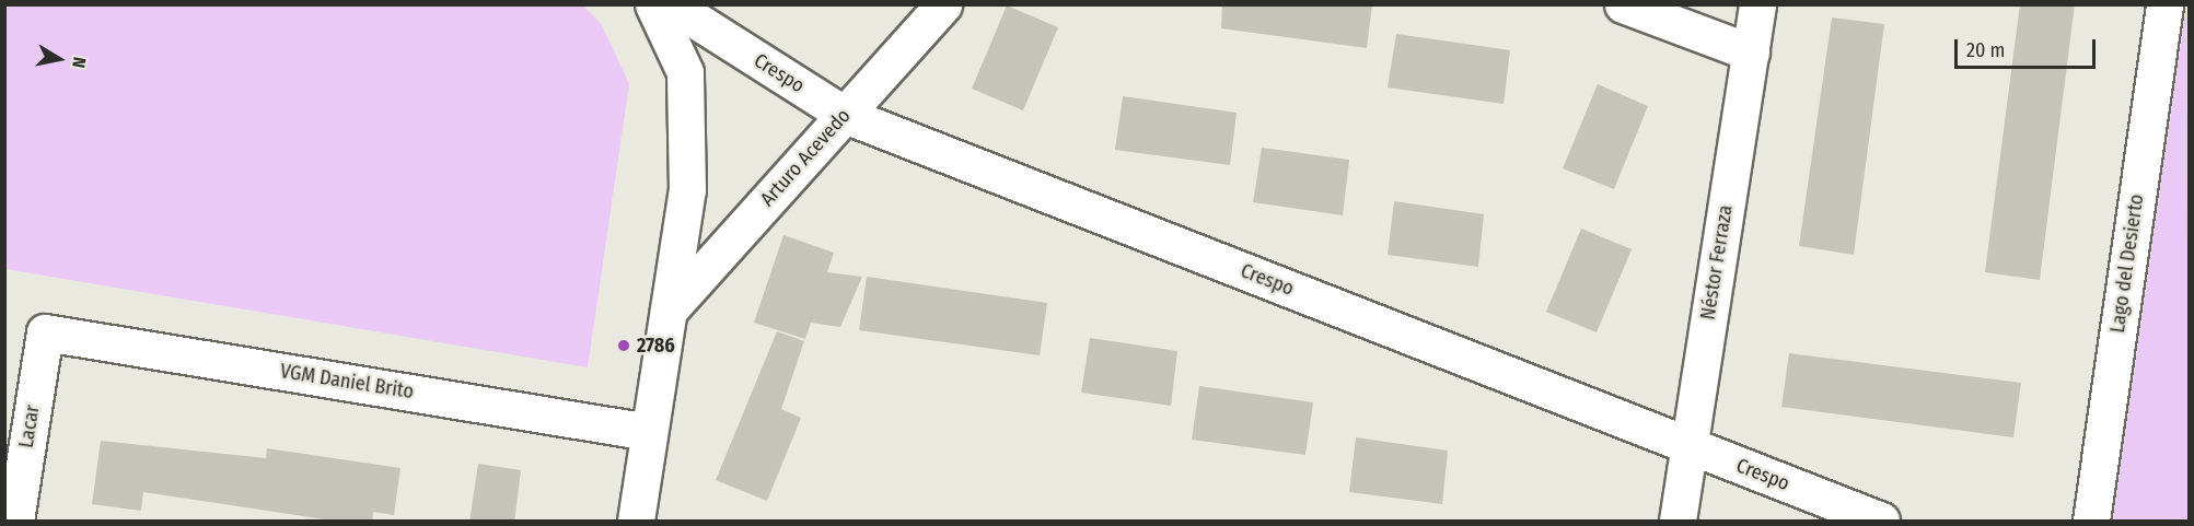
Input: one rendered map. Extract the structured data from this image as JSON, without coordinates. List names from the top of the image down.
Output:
{
  "streets": {
    "street": [
      "Crespo",
      "Arturo Acevedo",
      "Néstor Ferraza",
      "Lago del Desierto",
      "VGM Daniel Brito",
      "Lacar"
    ]
  },
  "crossings": [
    ["Crespo", "Arturo Acevedo"],
    ["Crespo", "Néstor Ferraza"],
    ["VGM Daniel Brito", "Lacar"]
  ],
  "places": ["2786"],
  "scale_bar": "20 m",
  "north": "right"
}
